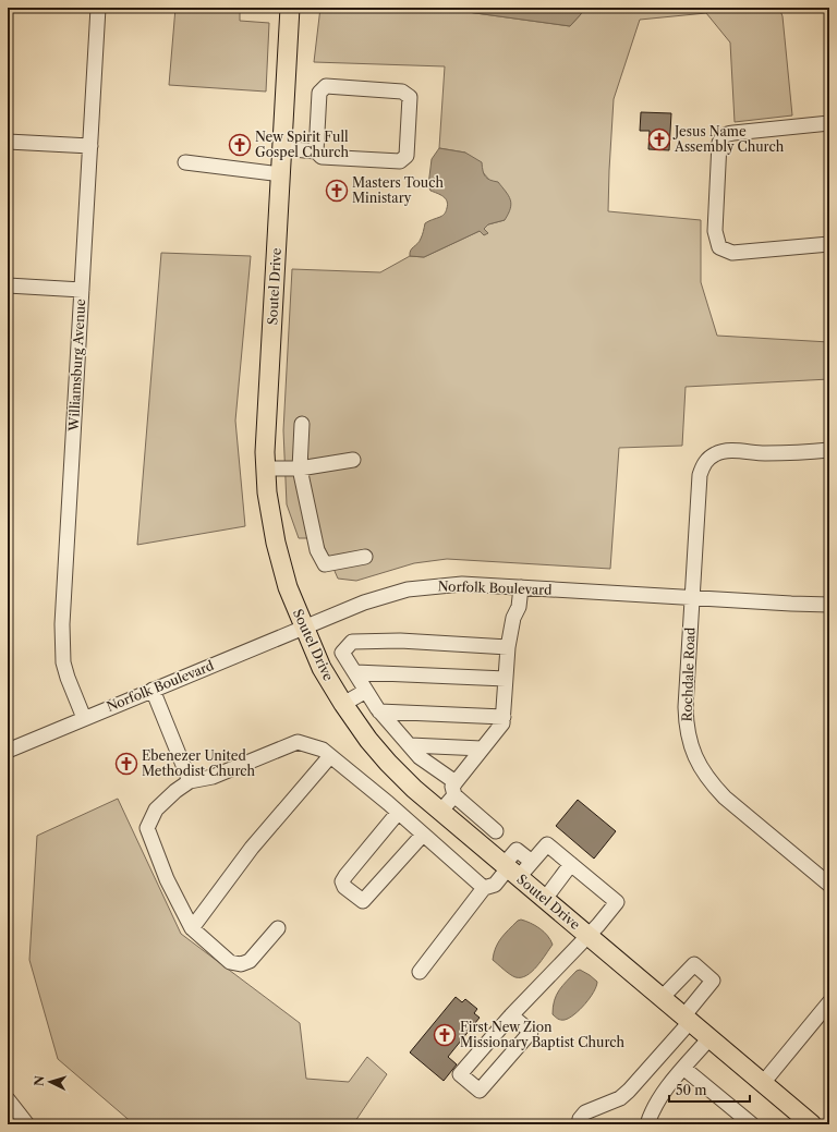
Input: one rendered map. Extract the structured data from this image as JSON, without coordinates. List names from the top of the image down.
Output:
{
  "streets": {
    "main road": ["Soutel Drive"],
    "street": ["Williamsburg Avenue", "Norfolk Boulevard", "Rochdale Road"]
  },
  "crossings": [
    ["Soutel Drive", "Norfolk Boulevard"],
    ["Williamsburg Avenue", "Norfolk Boulevard"],
    ["Norfolk Boulevard", "Rochdale Road"]
  ],
  "places": {
    "church": [
      "Jesus Name Assembly Church",
      "New Spirit Full Gospel Church",
      "Masters Touch Ministary",
      "Ebenezer United Methodist Church",
      "First New Zion Missionary Baptist Church"
    ]
  },
  "scale_bar": "50 m",
  "north": "left"
}
